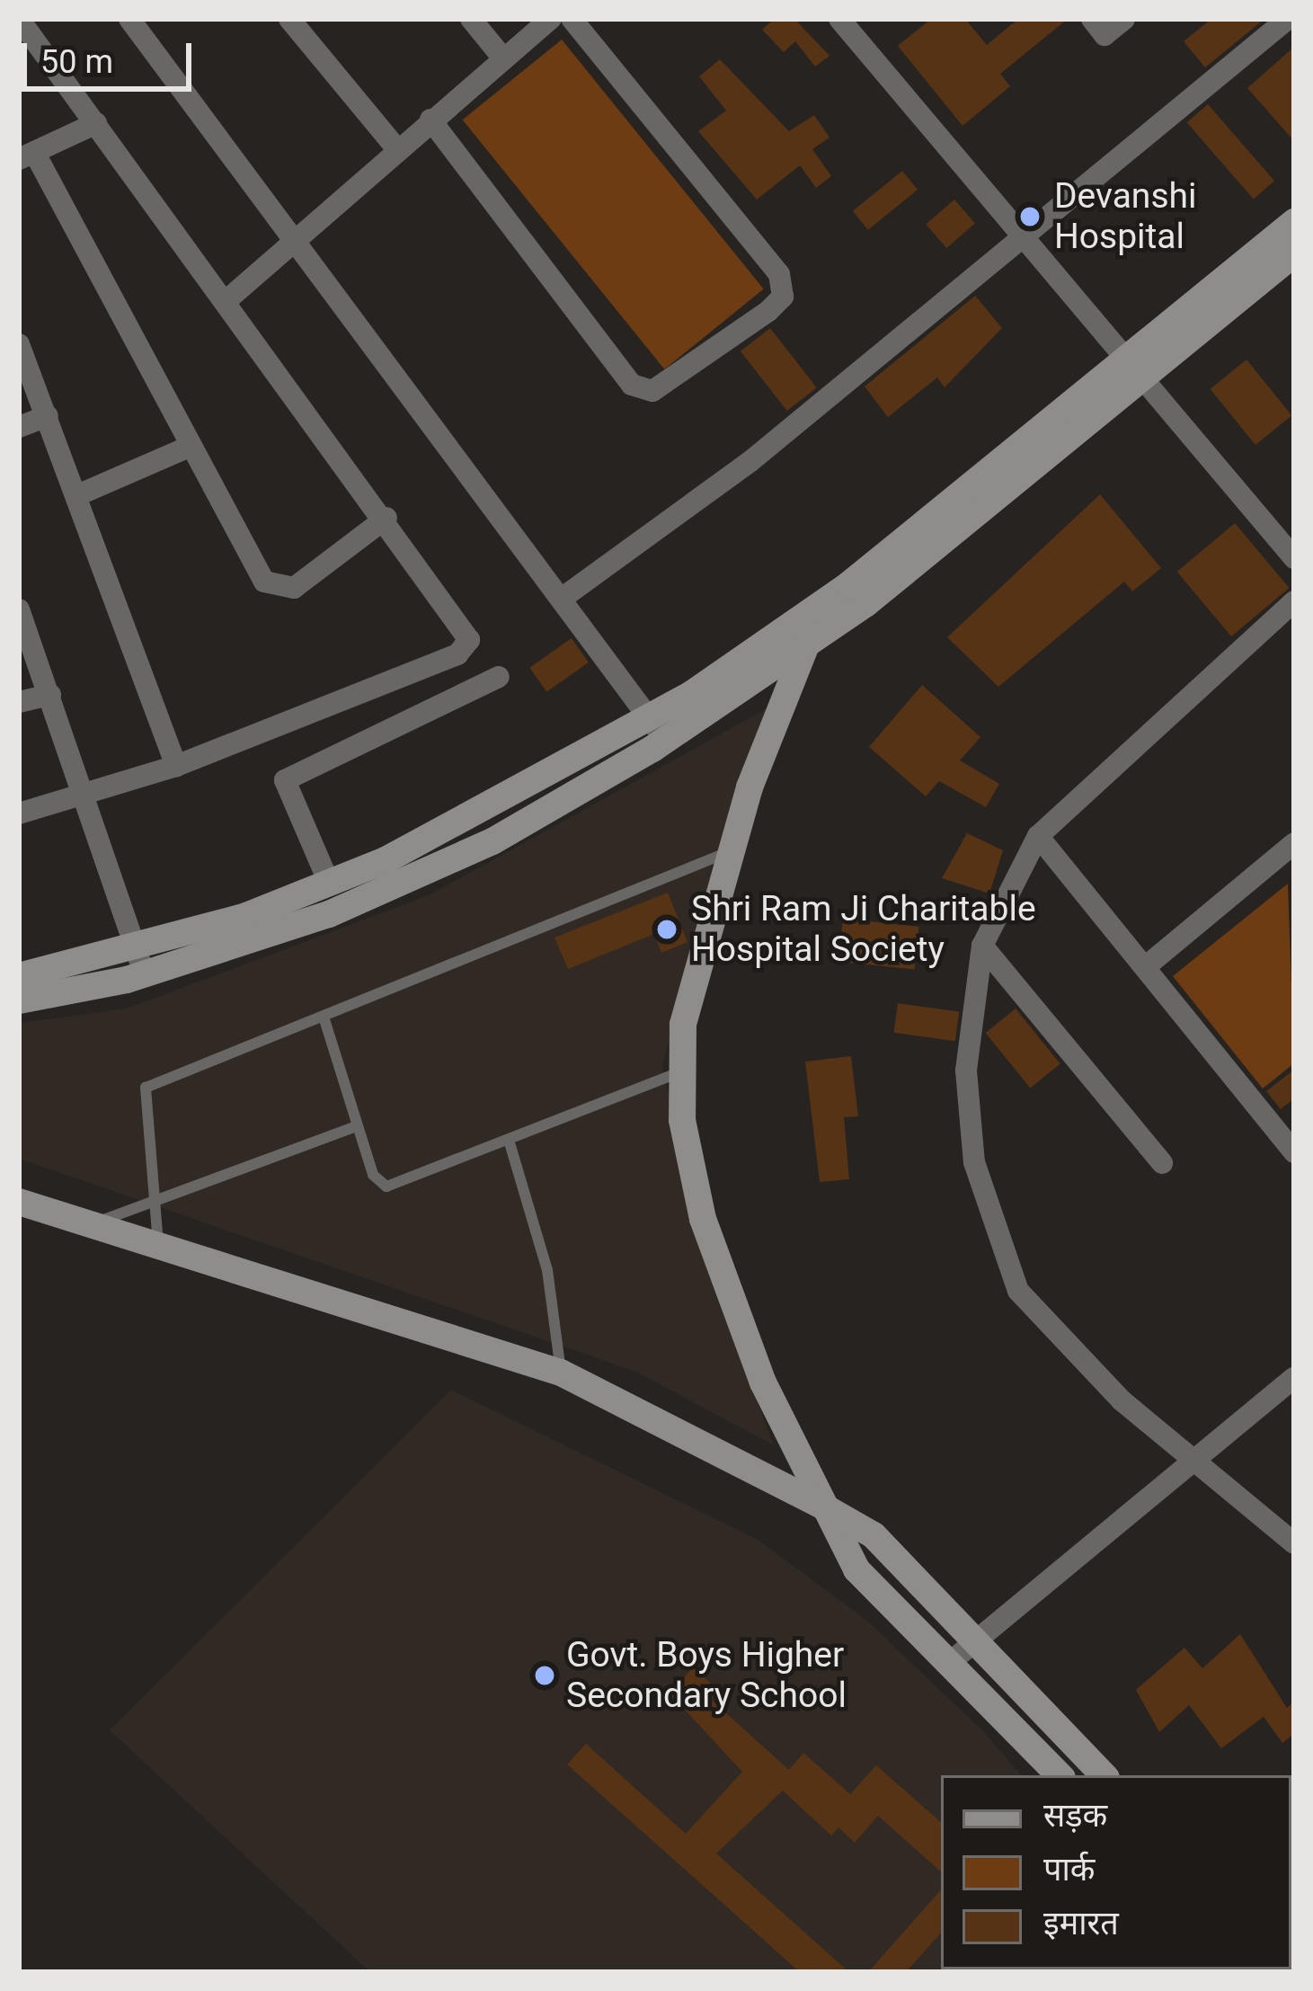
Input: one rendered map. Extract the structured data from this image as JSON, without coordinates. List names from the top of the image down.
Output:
{
  "places": ["Devanshi Hospital", "Shri Ram Ji Charitable Hospital Society", "Govt. Boys Higher Secondary School"],
  "legend": ["सड़क", "पार्क", "इमारत"],
  "scale_bar": "50 m"
}
